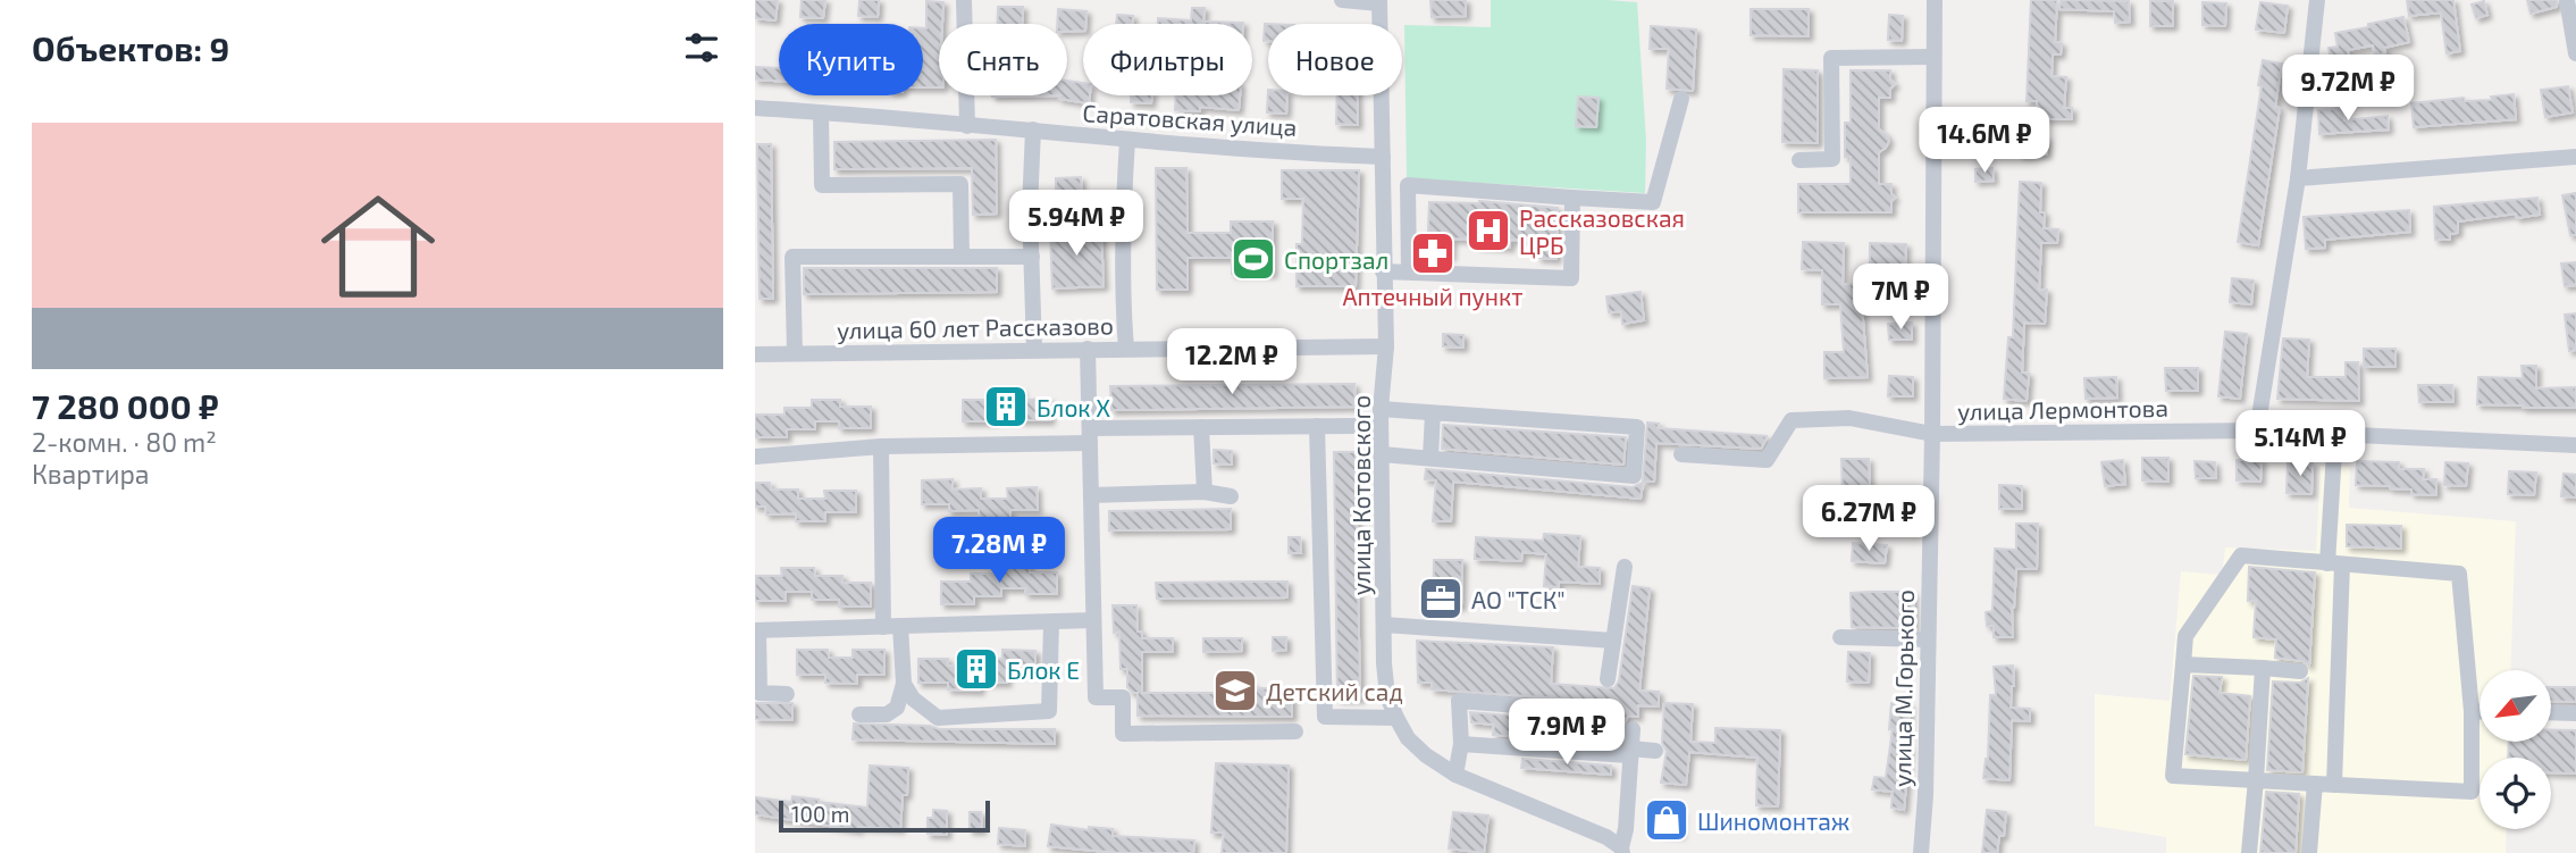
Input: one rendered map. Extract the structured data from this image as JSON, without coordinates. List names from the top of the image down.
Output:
{
  "streets": {
    "street": [
      "Саратовская улица",
      "улица 60 лет Рассказово",
      "улица Лермонтова",
      "улица Котовского",
      "улица М.Горького"
    ]
  },
  "crossings": [
    ["Саратовская улица", "улица Котовского"],
    ["улица 60 лет Рассказово", "улица Котовского"],
    ["улица Лермонтова", "улица М.Горького"]
  ],
  "places": {
    "hospital": ["Рассказовская ЦРБ"],
    "pharmacy": ["Аптечный пункт"],
    "sports": ["Спортзал"],
    "building": ["Блок Х", "Блок Е"],
    "office": ["АО \"ТСК\""],
    "school or university": ["Детский сад"],
    "shop": ["Шиномонтаж"]
  },
  "scale_bar": "100 m",
  "north": "bottom left",
  "page": {
    "heading": "Объектов: 9",
    "chip": [
      "Купить",
      "Снять",
      "Фильтры",
      "Новое"
    ],
    "price": [
      "9.72M ₽",
      "14.6M ₽",
      "5.94M ₽",
      "7M ₽",
      "12.2M ₽",
      "5.14M ₽",
      "6.27M ₽",
      "7.28M ₽",
      "7.9M ₽"
    ],
    "list": [
      {
        "name": "7 280 000 ₽",
        "note": "2-комн. · 80 m² · Квартира"
      }
    ],
    "scale": "100 m"
  }
}
